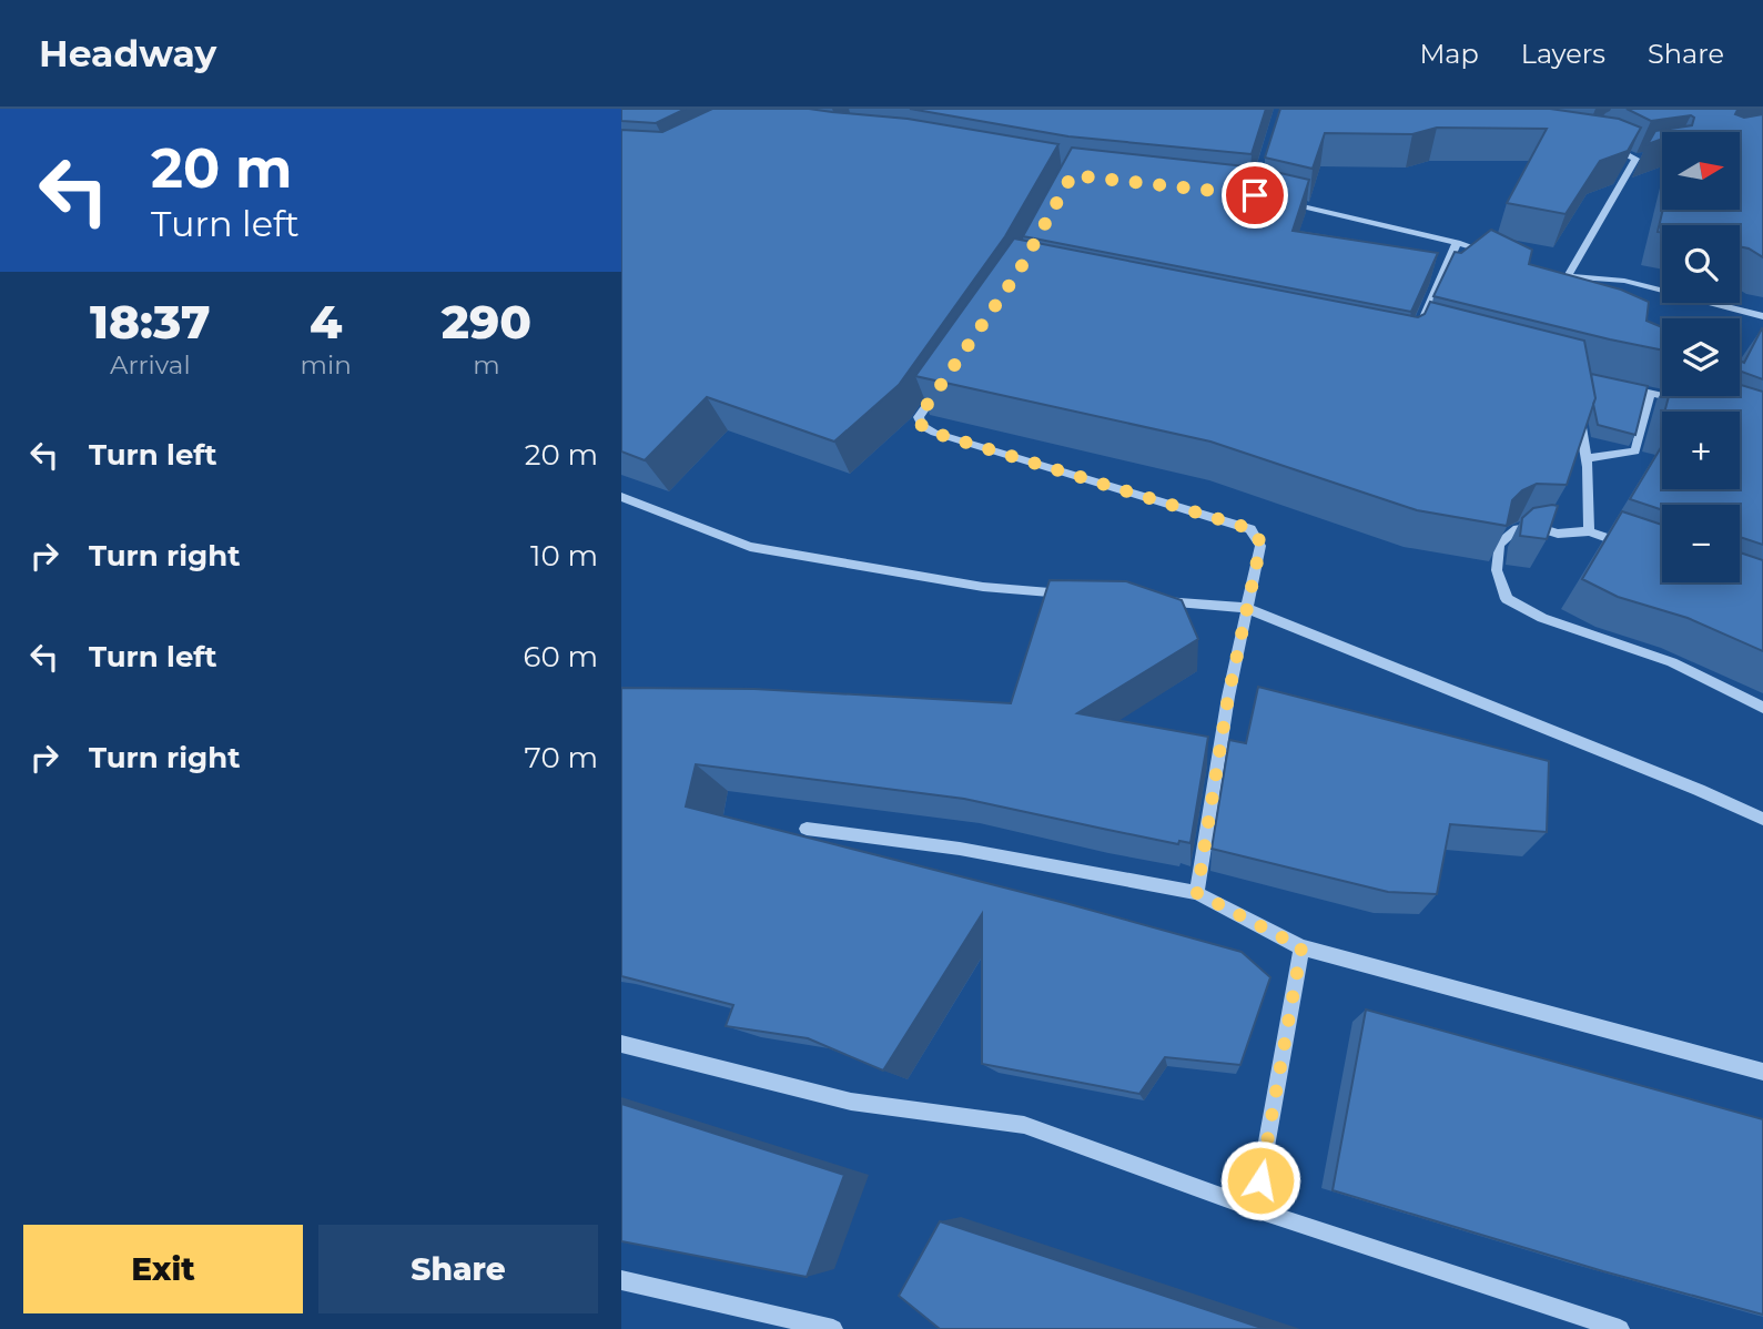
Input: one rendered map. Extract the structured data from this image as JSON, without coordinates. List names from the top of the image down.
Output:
{
  "north": "right",
  "page": {
    "header": "Headway",
    "nav": ["Map", "Layers", "Share"],
    "turn": ["20 m", "Turn left"],
    "map_buttons": ["+", "−"],
    "eta": [
      "18:37",
      "Arrival",
      "4",
      "min",
      "290",
      "m"
    ],
    "list": [
      {
        "name": "Turn left",
        "value": "20 m"
      },
      {
        "name": "Turn right",
        "value": "10 m"
      },
      {
        "name": "Turn left",
        "value": "60 m"
      },
      {
        "name": "Turn right",
        "value": "70 m"
      }
    ],
    "buttons": ["Exit", "Share"]
  }
}
